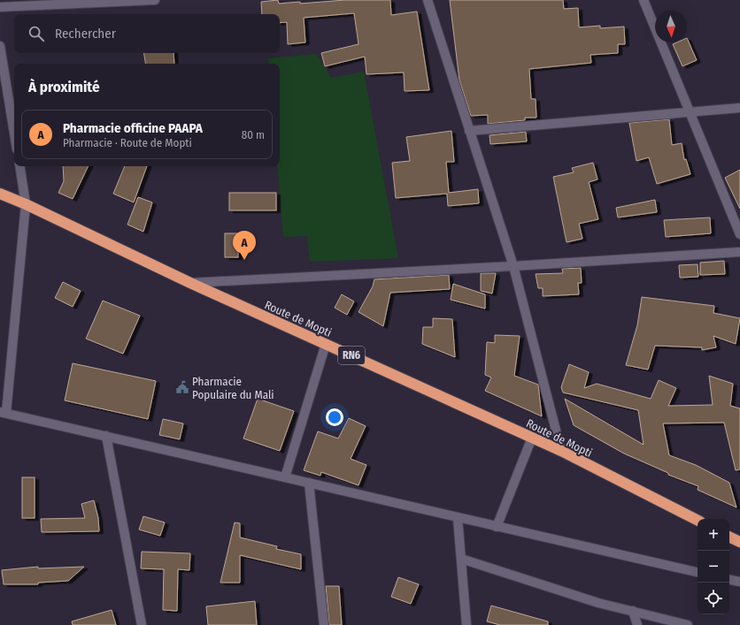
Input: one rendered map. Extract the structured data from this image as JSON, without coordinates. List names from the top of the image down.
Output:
{
  "streets": {
    "highway": ["Route de Mopti", "RN6"]
  },
  "places": {
    "public building": ["Pharmacie Populaire du Mali"]
  },
  "north": "bottom",
  "page": {
    "search": "Rechercher",
    "heading": "À proximité",
    "list": [
      {
        "mark": "A",
        "name": "Pharmacie officine PAAPA",
        "note": "Pharmacie · Route de Mopti",
        "value": "80 m"
      }
    ],
    "pins": "A",
    "map_buttons": ["+", "−"]
  }
}
